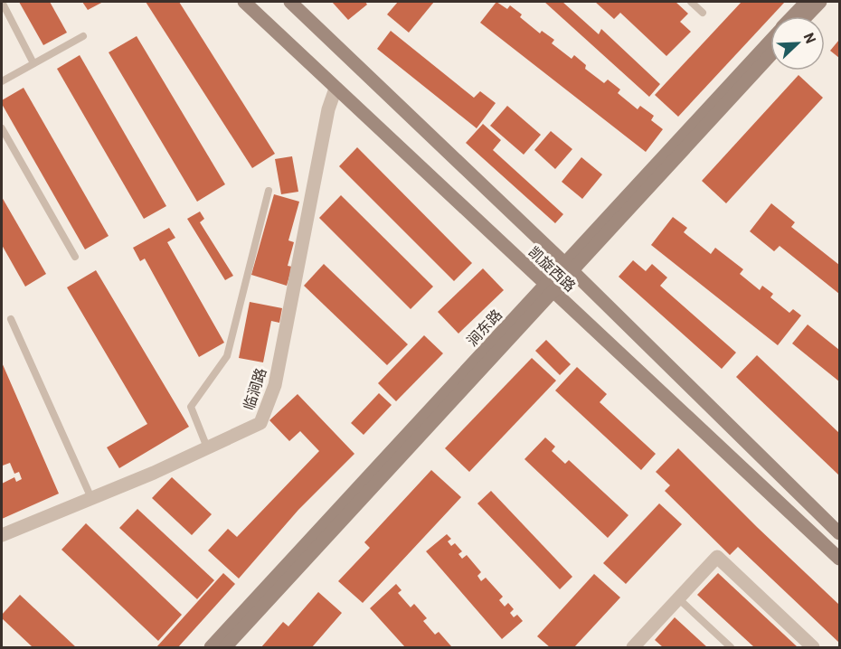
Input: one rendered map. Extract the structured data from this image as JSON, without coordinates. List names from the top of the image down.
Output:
{
  "streets": {
    "street": ["凯旋西路", "涧东路", "临涧路"]
  },
  "crossings": [
    ["凯旋西路", "涧东路"],
    ["凯旋西路", "临涧路"]
  ],
  "north": "top right"
}
